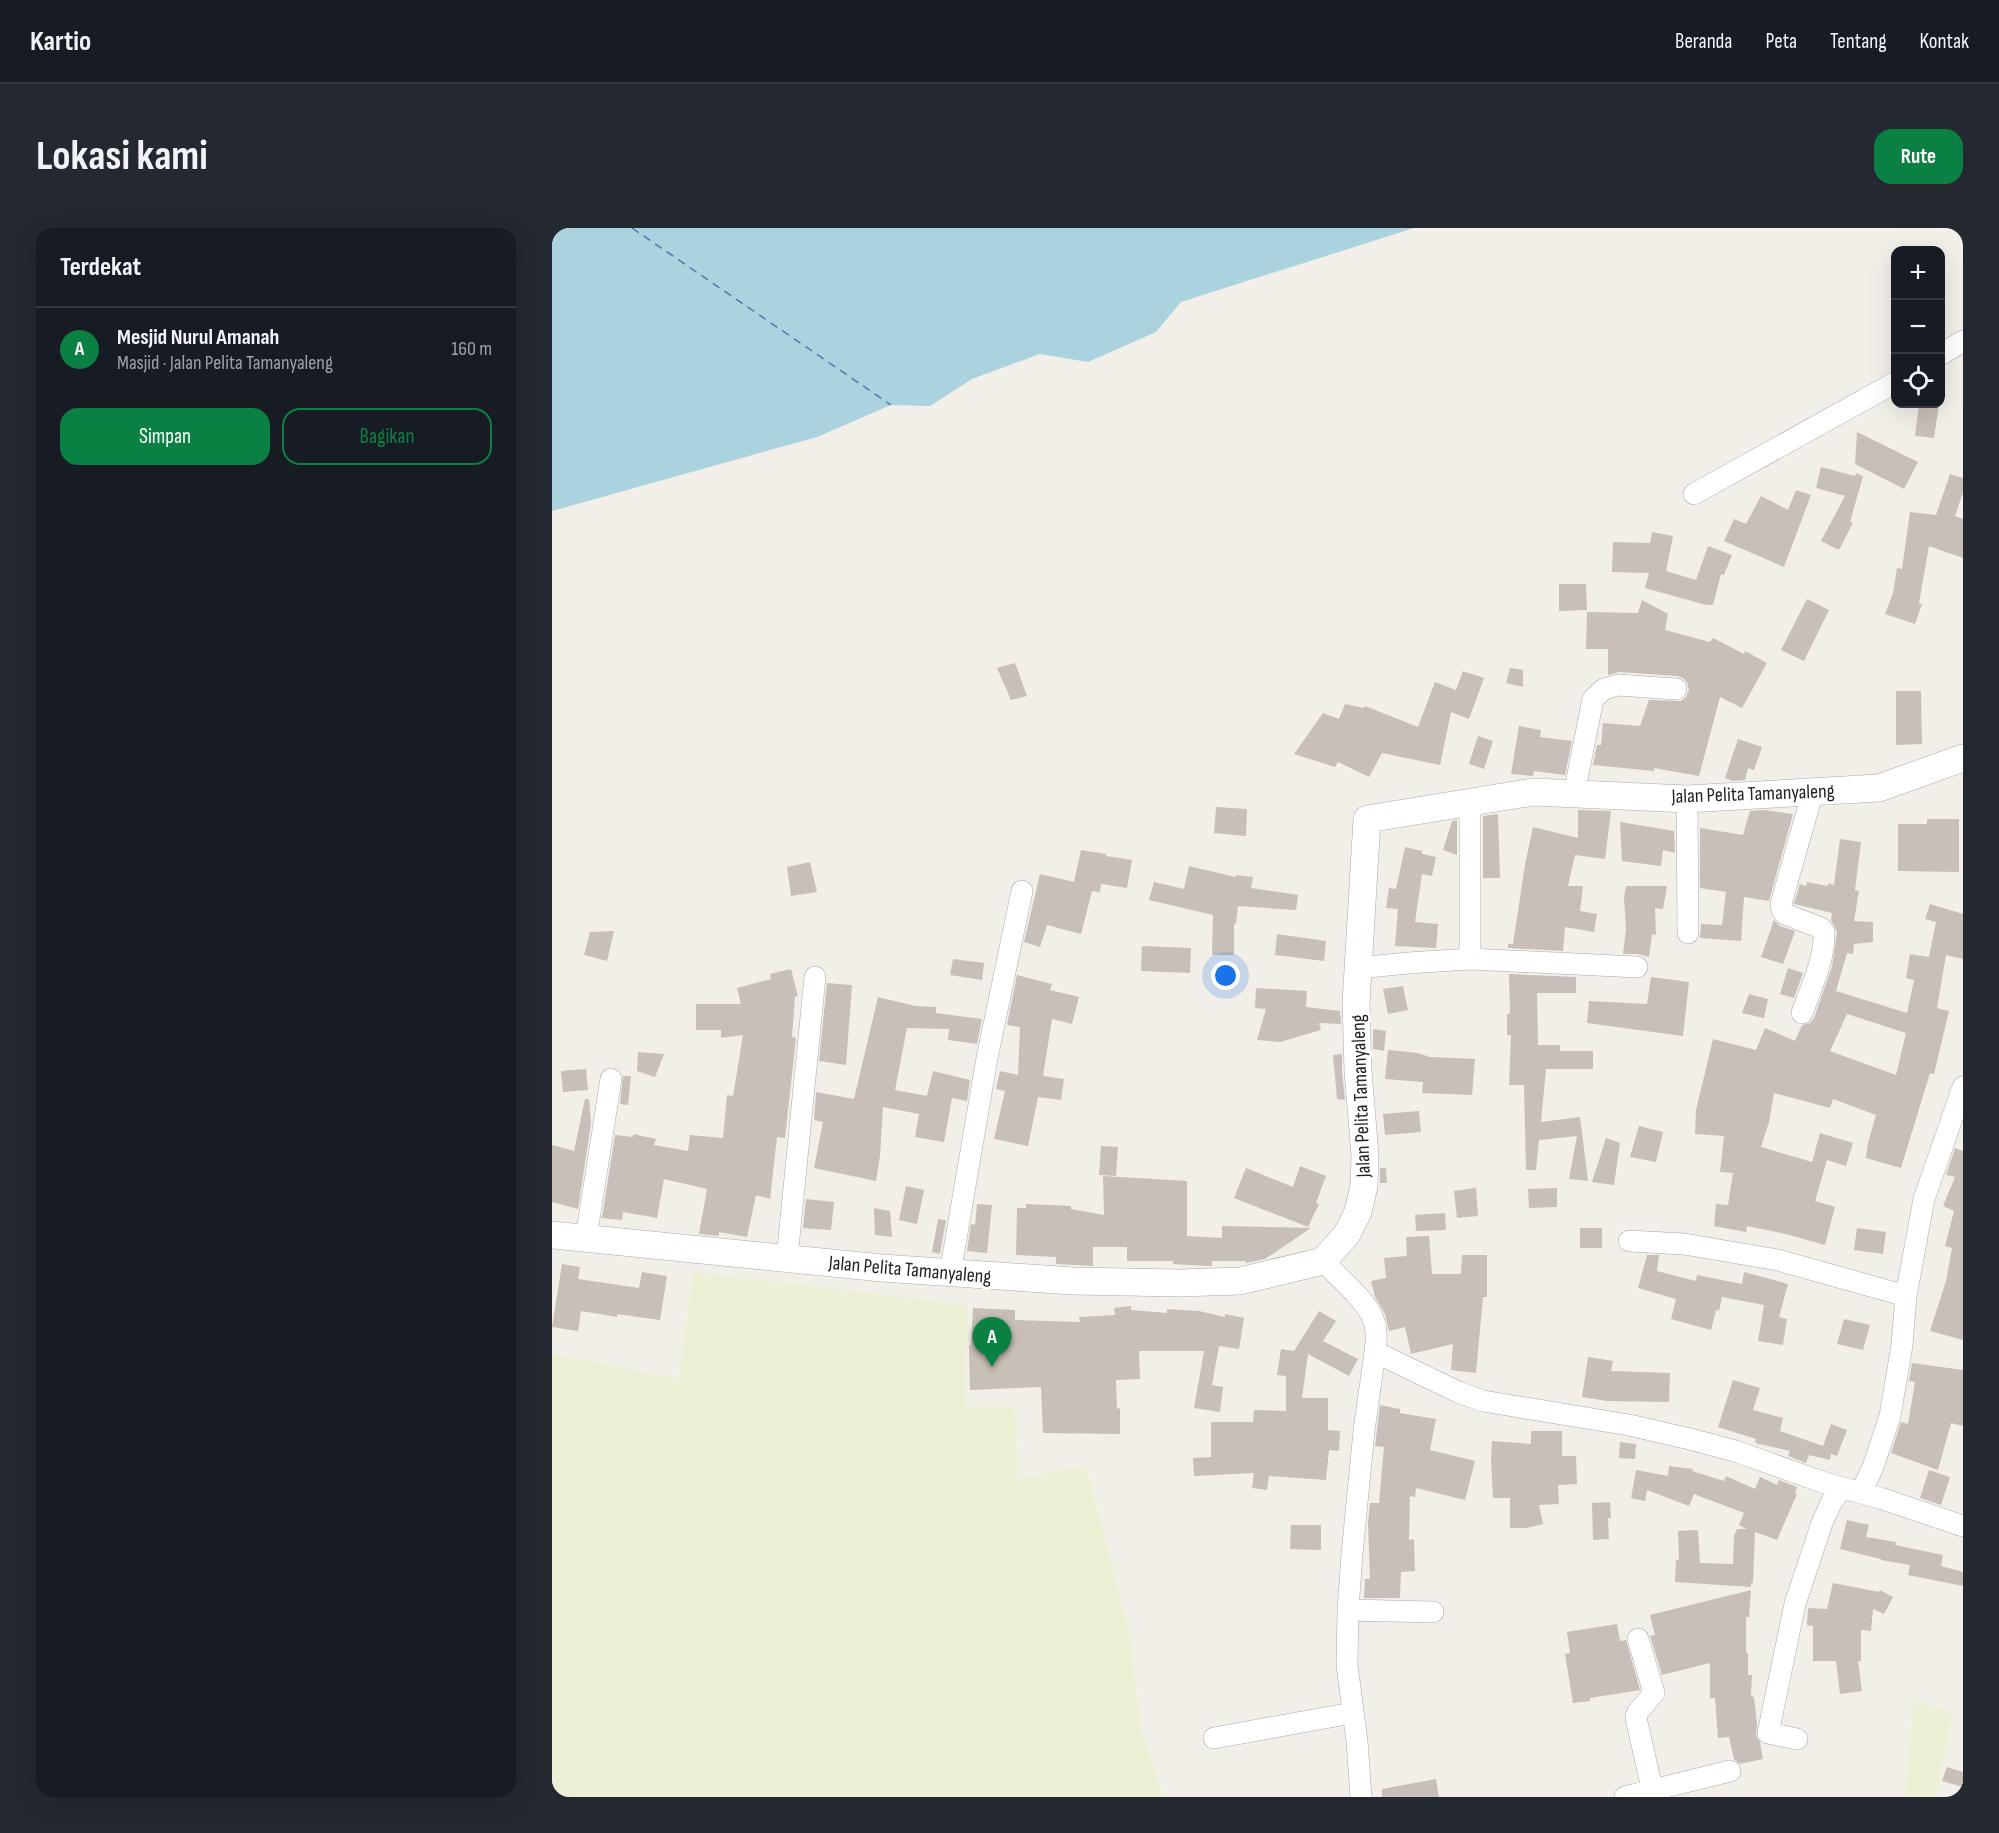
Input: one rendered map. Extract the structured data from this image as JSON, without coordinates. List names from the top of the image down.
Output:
{
  "streets": {
    "street": ["Jalan Pelita Tamanyaleng"]
  },
  "page": {
    "header": "Kartio",
    "nav": [
      "Beranda",
      "Peta",
      "Tentang",
      "Kontak"
    ],
    "buttons": [
      "Rute",
      ["Simpan", "Bagikan"]
    ],
    "title": "Lokasi kami",
    "heading": "Terdekat",
    "map_buttons": ["+", "−"],
    "list": [
      {
        "mark": "A",
        "name": "Mesjid Nurul Amanah",
        "note": "Masjid · Jalan Pelita Tamanyaleng",
        "value": "160 m"
      }
    ],
    "pins": "A"
  }
}
